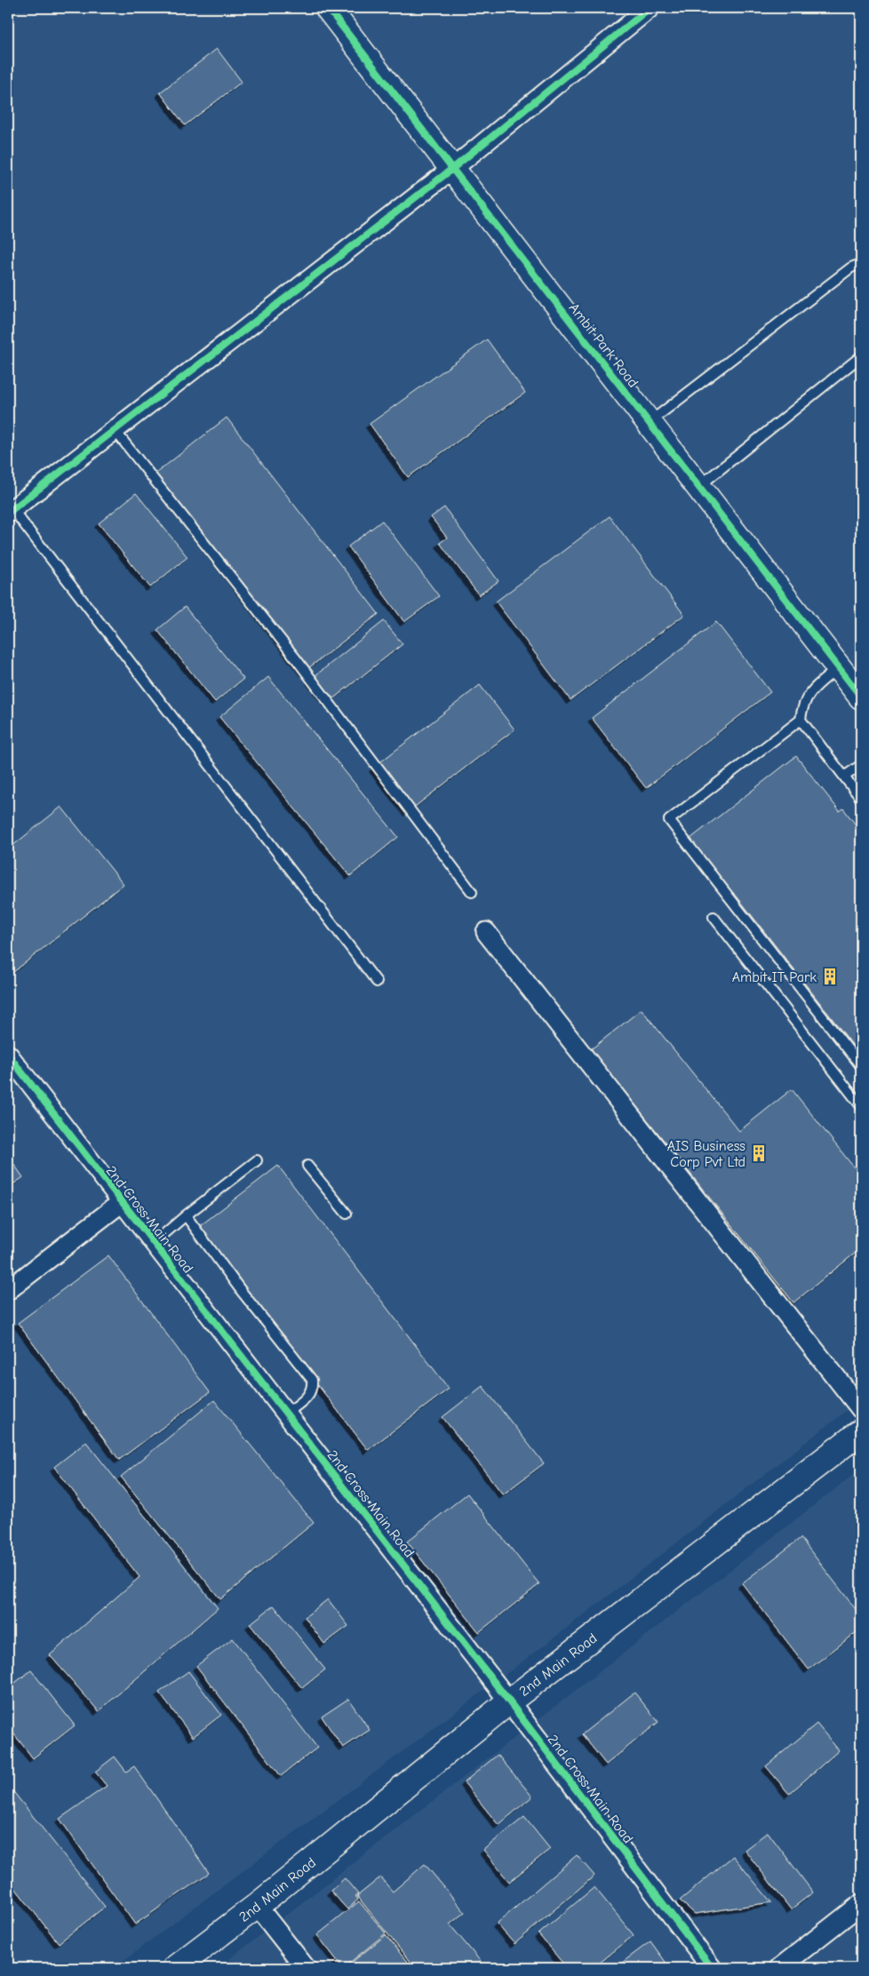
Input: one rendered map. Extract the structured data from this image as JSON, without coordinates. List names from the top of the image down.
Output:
{
  "streets": {
    "street": ["Ambit Park Road", "2nd Cross Main Road", "2nd Main Road"]
  },
  "crossings": [
    ["2nd Cross Main Road", "2nd Main Road"]
  ],
  "places": {
    "building": ["Ambit IT Park", "AIS Business Corp Pvt Ltd"]
  }
}
